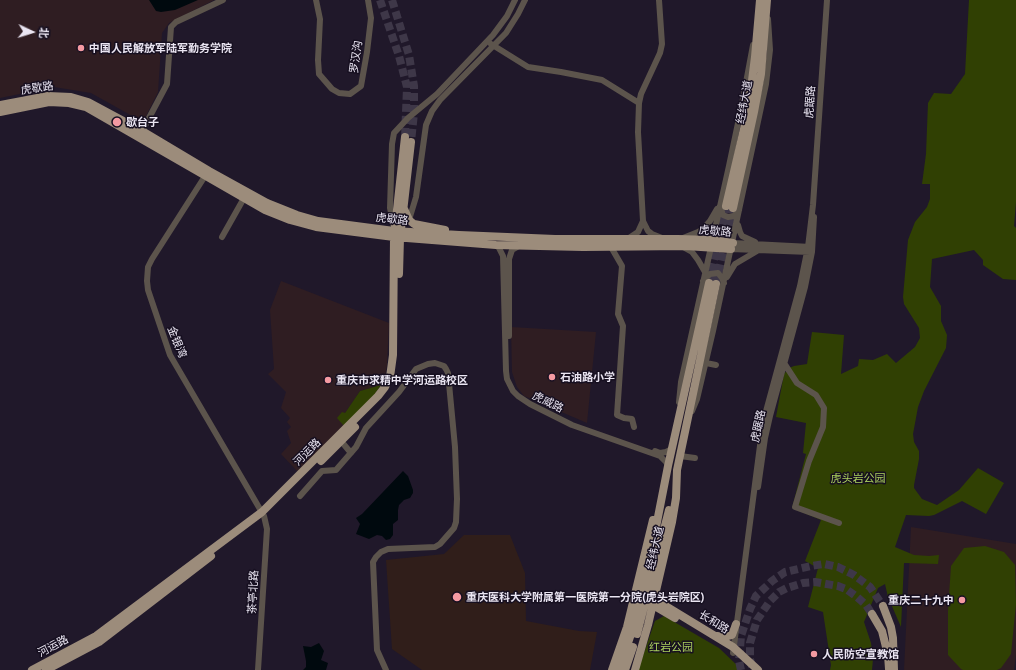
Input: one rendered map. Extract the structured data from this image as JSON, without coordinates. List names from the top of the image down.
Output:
{
  "streets": {
    "main road": [
      "虎歇路",
      "经纬大道",
      "河运路",
      "长和路"
    ],
    "street": [
      "罗汉沟",
      "虎踞路",
      "金银湾",
      "虎威路",
      "茶亭北路"
    ]
  },
  "crossings": [
    ["虎歇路", "虎踞路"],
    ["虎歇路", "金银湾"],
    ["虎歇路", "虎威路"],
    ["虎歇路", "河运路"],
    ["经纬大道", "长和路"],
    ["虎踞路", "长和路"],
    ["金银湾", "河运路"],
    ["金银湾", "茶亭北路"],
    ["河运路", "茶亭北路"]
  ],
  "parks": ["虎头岩公园", "红岩公园"],
  "places": [
    "中国人民解放军陆军勤务学院",
    "歇台子",
    "石油路小学",
    "重庆市求精中学河运路校区",
    "重庆医科大学附属第一医院第一分院(虎头岩院区)",
    "重庆二十九中",
    "人民防空宣教馆"
  ],
  "north": "right"
}
